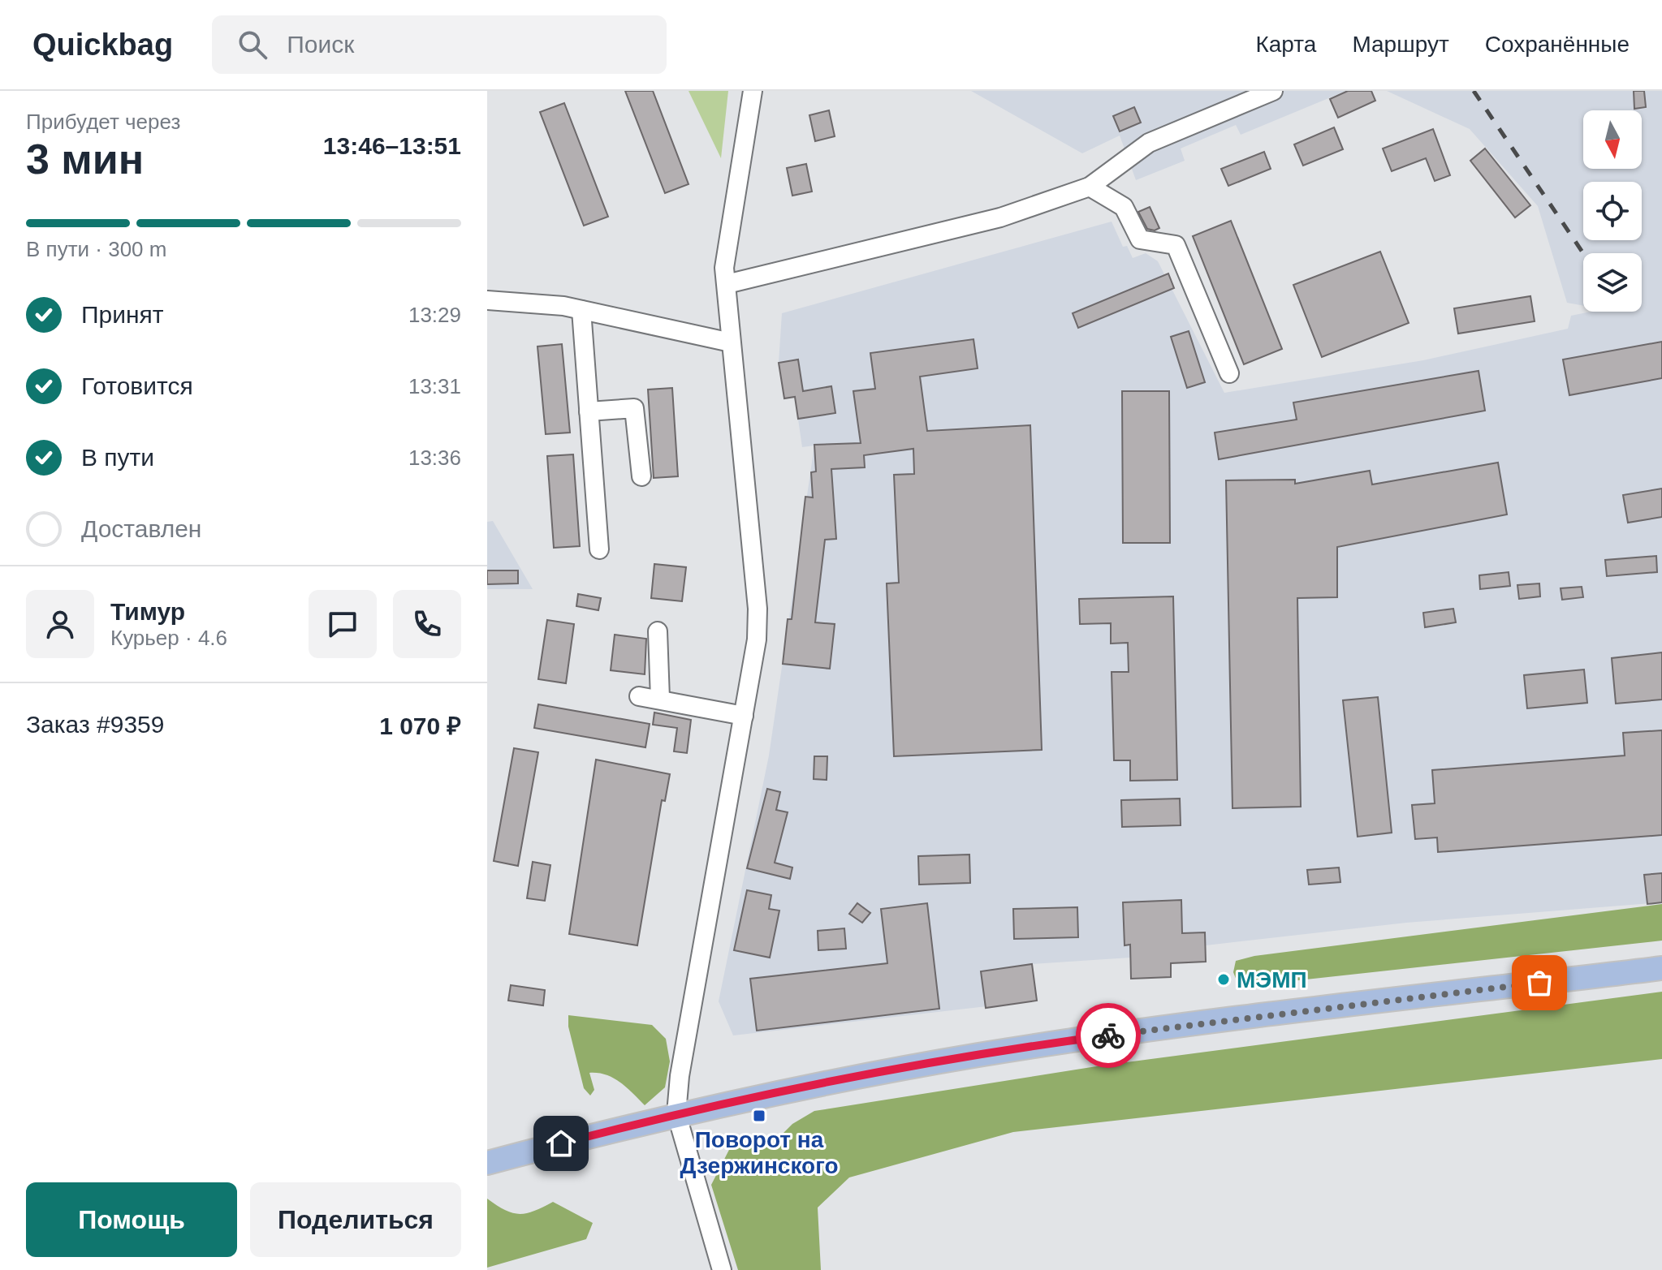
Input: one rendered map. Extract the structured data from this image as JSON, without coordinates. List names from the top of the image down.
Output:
{
  "places": {
    "other": ["МЭМП"],
    "transit": ["Поворот на Дзержинского"]
  },
  "north": "bottom",
  "page": {
    "header": "Quickbag",
    "search": "Поиск",
    "nav": ["Карта", "Маршрут", "Сохранённые"],
    "heading": ["3 мин", "Прибудет через", "13:46–13:51"],
    "panel": [
      "Тимур",
      "Курьер · 4.6",
      "Заказ #9359",
      "1 070 ₽"
    ],
    "bar": "В пути · 300 m",
    "list": [
      ["Принят", "13:29"],
      ["Готовится", "13:31"],
      ["В пути", "13:36"],
      "Доставлен"
    ],
    "buttons": ["Помощь", "Поделиться"]
  }
}
